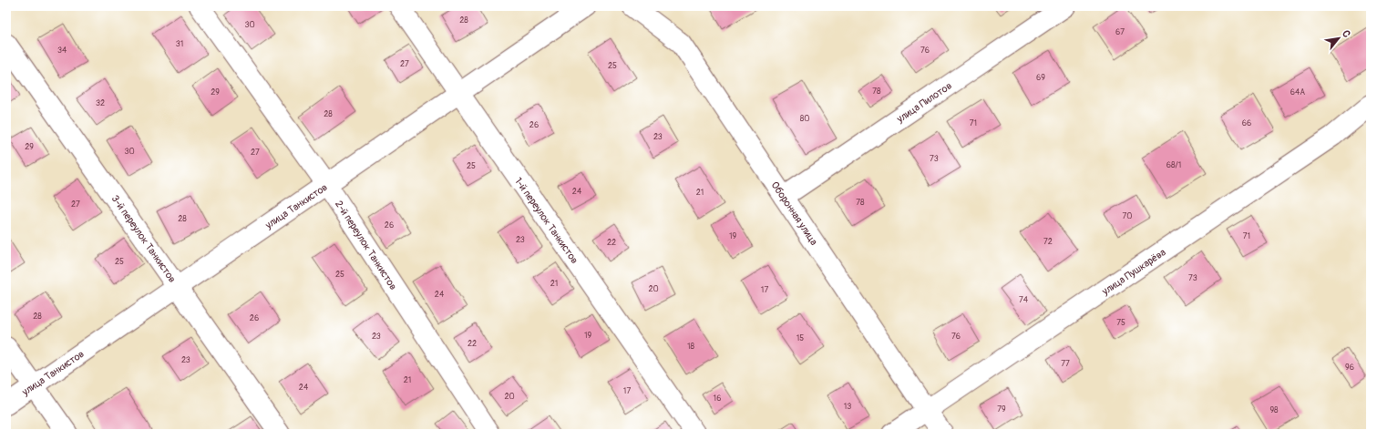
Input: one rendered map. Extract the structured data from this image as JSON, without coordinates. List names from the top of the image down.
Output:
{
  "streets": {
    "street": [
      "улица Пилотов",
      "улица Танкистов",
      "Оборонная улица",
      "1-й переулок Танкистов",
      "3-й переулок Танкистов",
      "2-й переулок Танкистов",
      "улица Пушкарёва"
    ]
  },
  "crossings": [
    ["улица Пилотов", "Оборонная улица"],
    ["улица Танкистов", "1-й переулок Танкистов"],
    ["улица Танкистов", "3-й переулок Танкистов"],
    ["улица Танкистов", "2-й переулок Танкистов"],
    ["Оборонная улица", "улица Пушкарёва"]
  ],
  "house_numbers": [
    "28",
    "30",
    "67",
    "31",
    "34",
    "76",
    "27",
    "25",
    "69",
    "78",
    "29",
    "64А",
    "32",
    "28",
    "80",
    "71",
    "66",
    "26",
    "23",
    "29",
    "30",
    "27",
    "73",
    "68/1",
    "25",
    "24",
    "21",
    "78",
    "27",
    "70",
    "28",
    "26",
    "19",
    "71",
    "23",
    "72",
    "22",
    "25",
    "25",
    "73",
    "21",
    "20",
    "17",
    "24",
    "74",
    "28",
    "26",
    "75",
    "19",
    "23",
    "76",
    "15",
    "22",
    "18",
    "23",
    "77",
    "96",
    "21",
    "24",
    "17",
    "20",
    "16",
    "13",
    "79",
    "98"
  ],
  "north": "top right"
}
